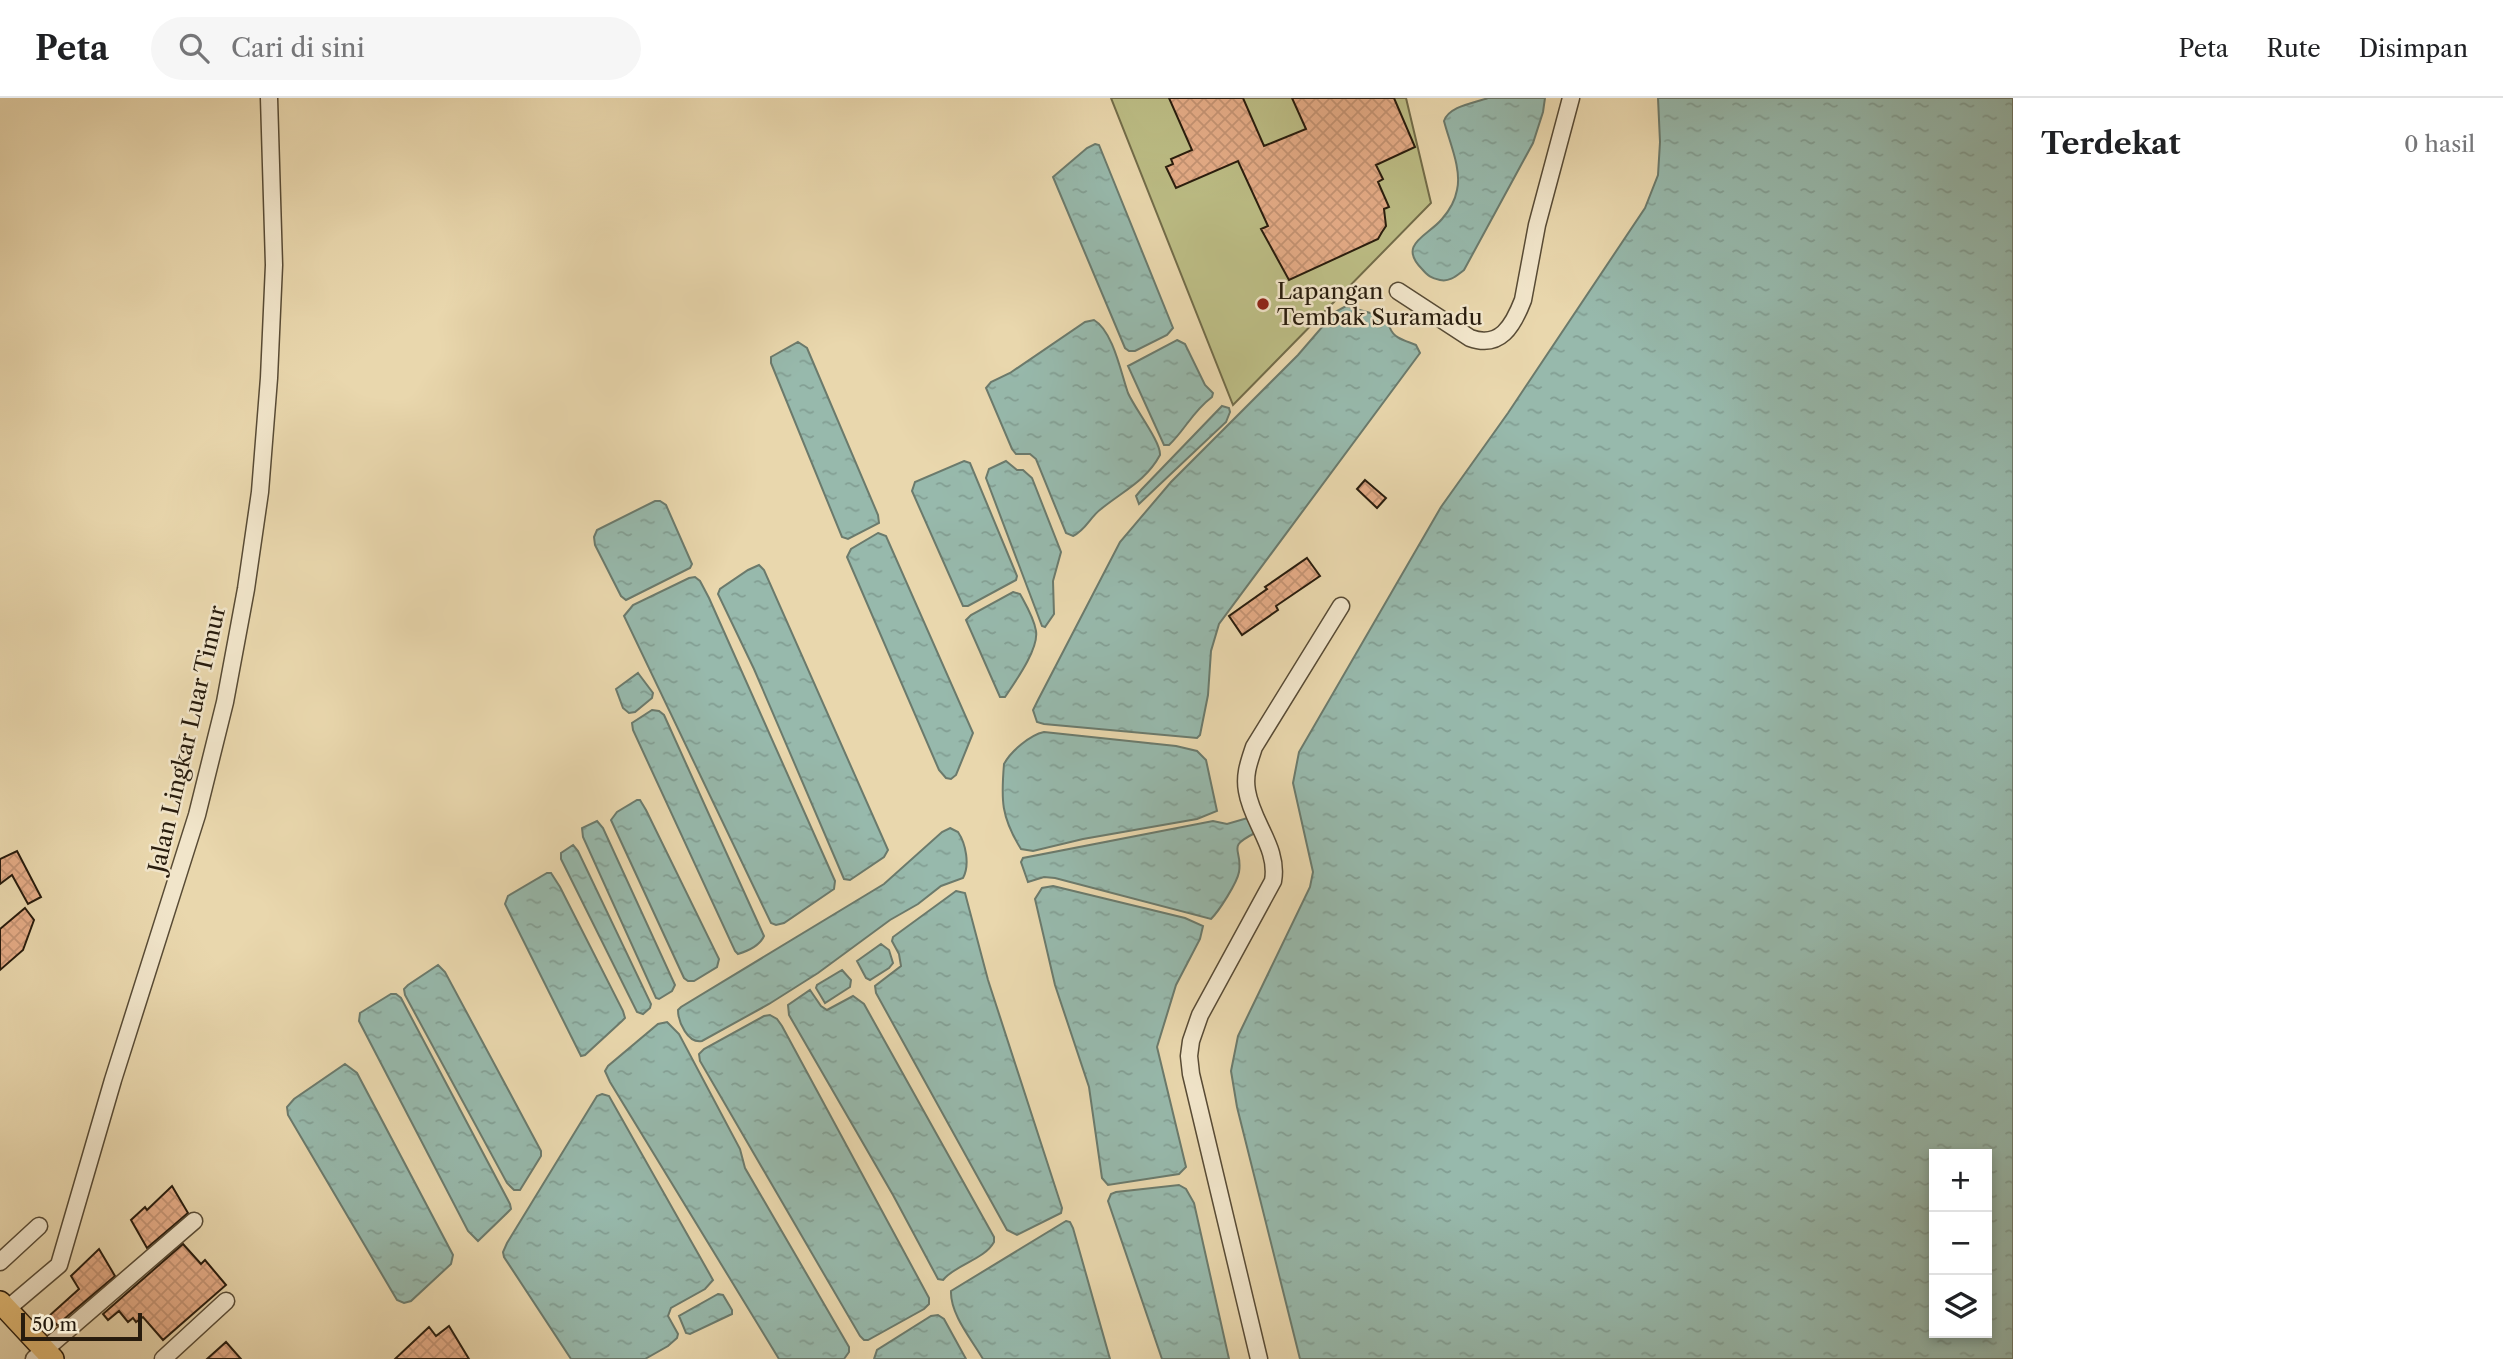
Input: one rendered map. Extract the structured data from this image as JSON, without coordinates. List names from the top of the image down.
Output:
{
  "streets": {
    "street": ["Jalan Lingkar Luar Timur"]
  },
  "places": ["Lapangan Tembak Suramadu"],
  "scale_bar": "50 m",
  "page": {
    "header": "Peta",
    "search": "Cari di sini",
    "nav": ["Peta", "Rute", "Disimpan"],
    "heading": ["Terdekat", "0 hasil"],
    "map_buttons": ["+", "−"],
    "scale": "50 m"
  }
}
